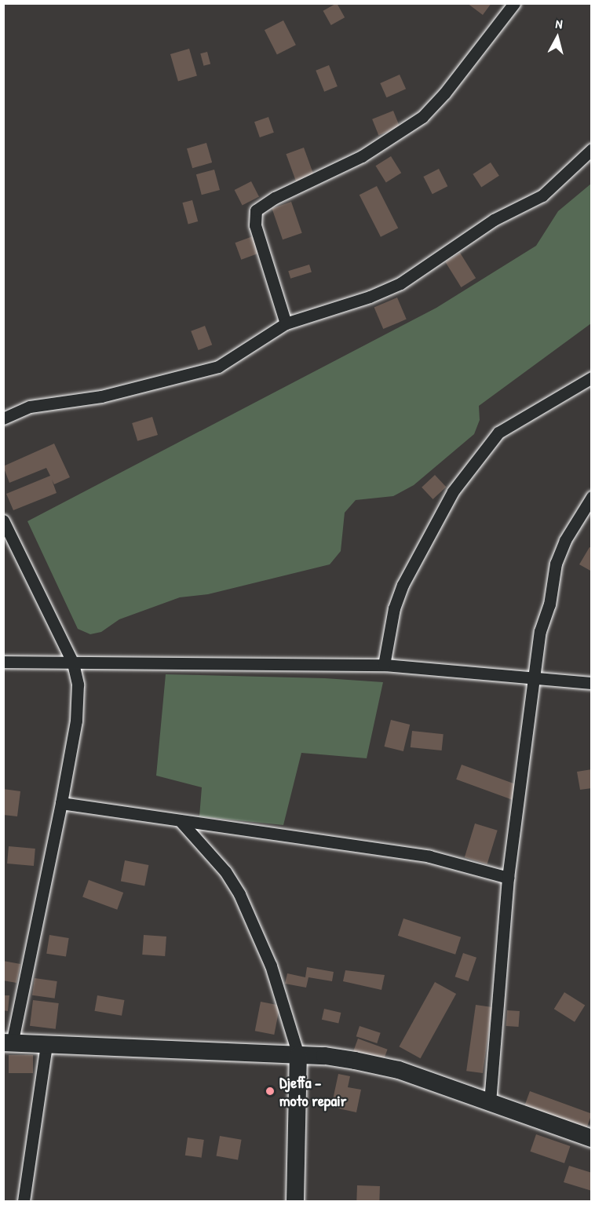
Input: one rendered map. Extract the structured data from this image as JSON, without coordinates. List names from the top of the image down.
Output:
{
  "places": ["Djeffa – moto repair"],
  "north": "top"
}
